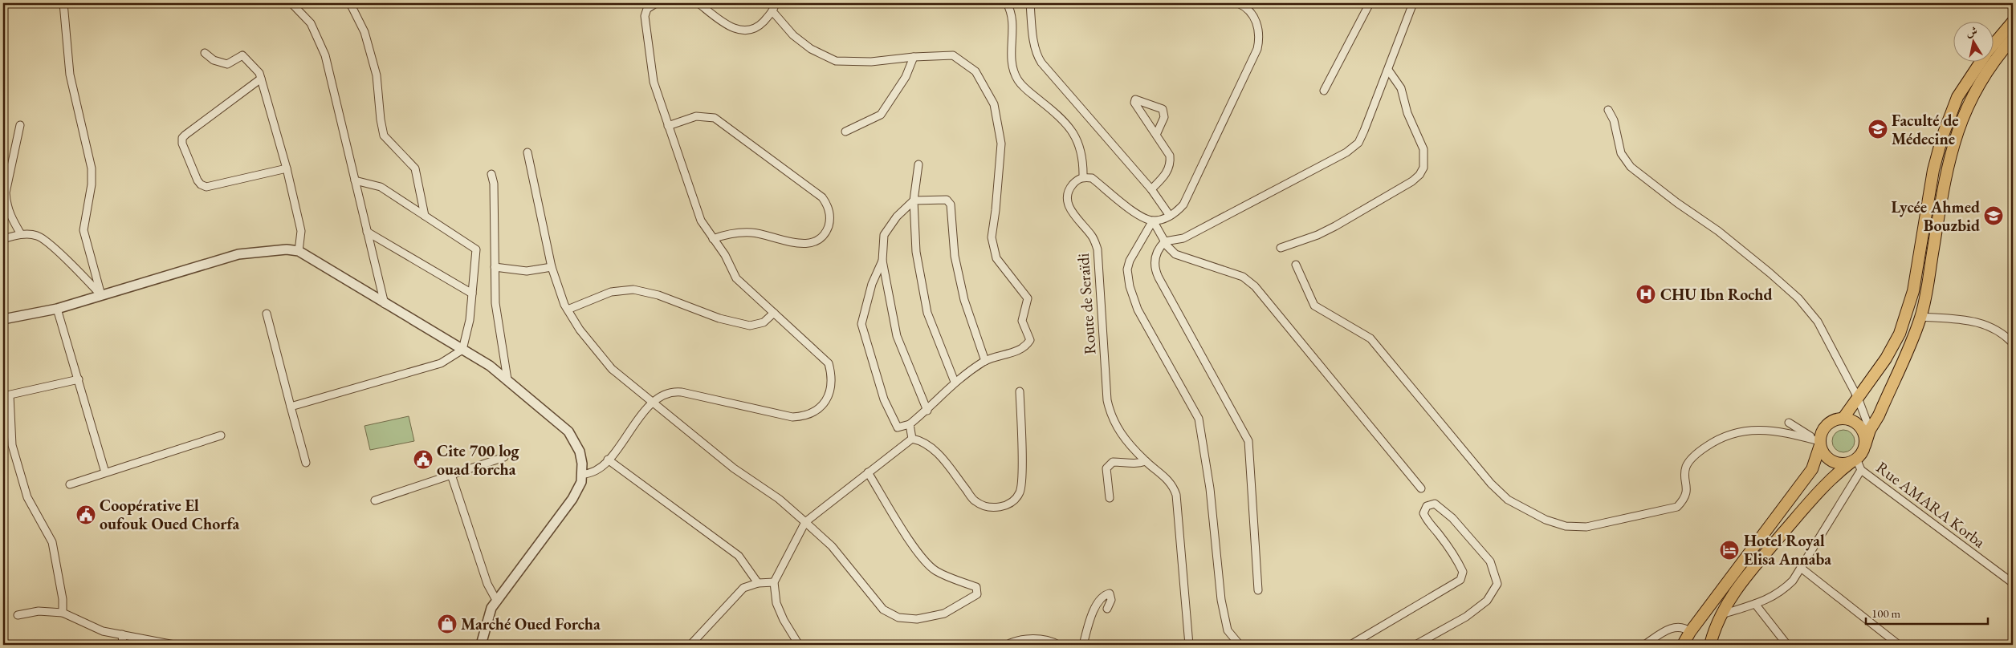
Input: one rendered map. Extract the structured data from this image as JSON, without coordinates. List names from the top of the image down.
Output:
{
  "streets": {
    "street": ["Route de Seraïdi", "Rue AMARA Korba"]
  },
  "places": {
    "school or university": ["Faculté de Médecine", "Lycée Ahmed Bouzbid"],
    "hospital": ["CHU Ibn Rochd"],
    "public building": ["Cite 700 log ouad forcha", "Coopérative El oufouk Oued Chorfa"],
    "hotel": ["Hotel Royal Elisa Annaba"],
    "shop": ["Marché Oued Forcha"]
  },
  "scale_bar": "100 m",
  "north": "top"
}
